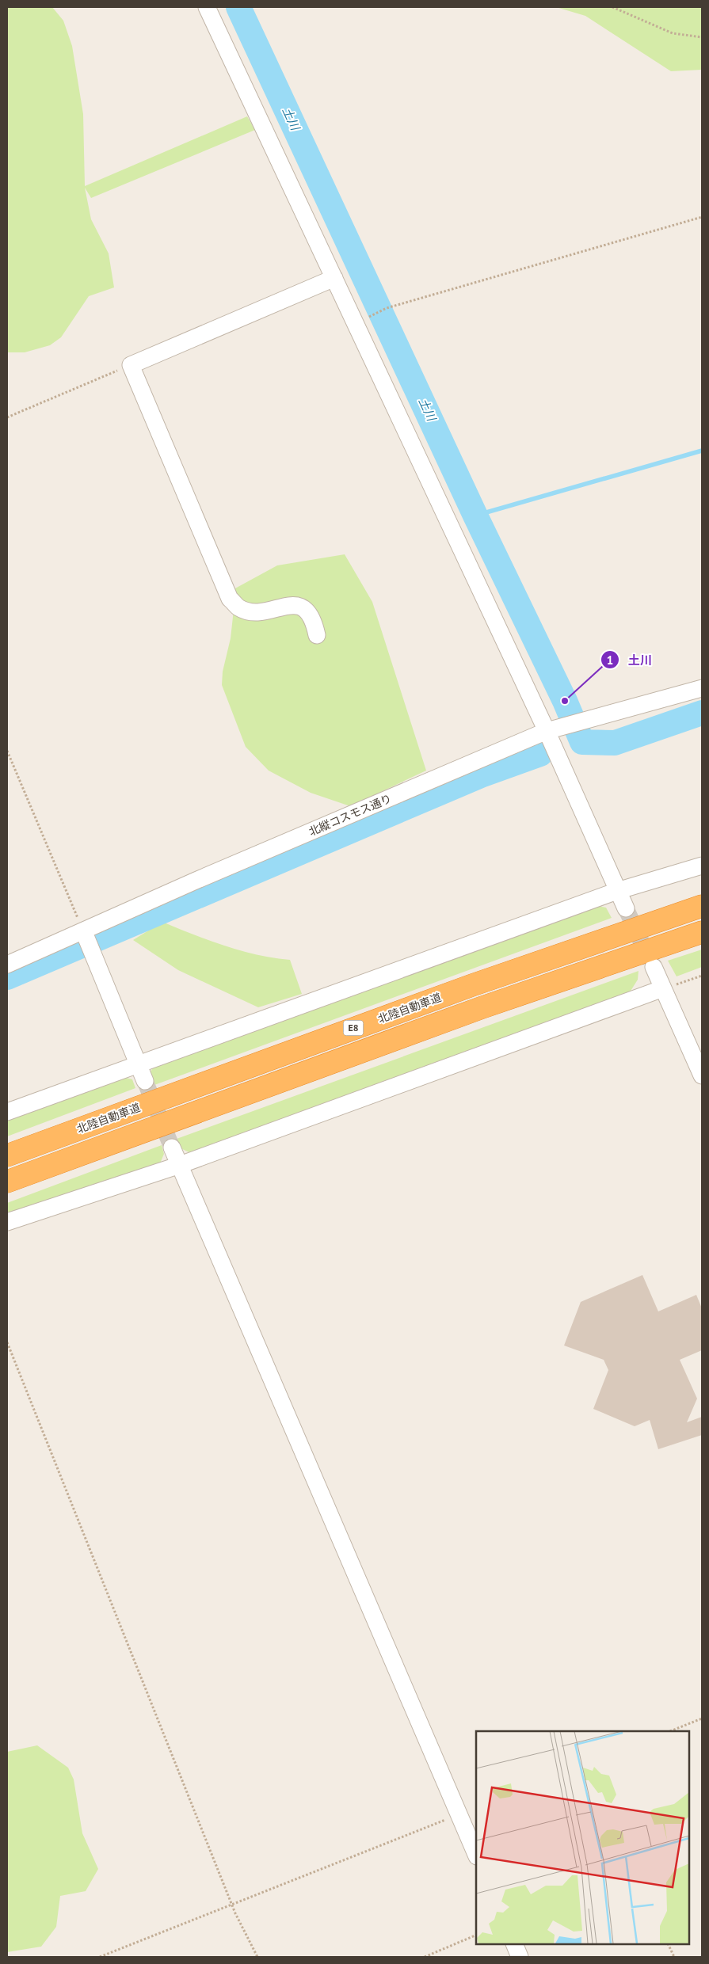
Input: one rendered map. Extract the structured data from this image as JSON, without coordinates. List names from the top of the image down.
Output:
{
  "streets": {
    "highway": ["北陸自動車道", "E8"],
    "street": ["北縦コスモス通り"]
  },
  "water": ["土川"],
  "places": ["土川"]
}
